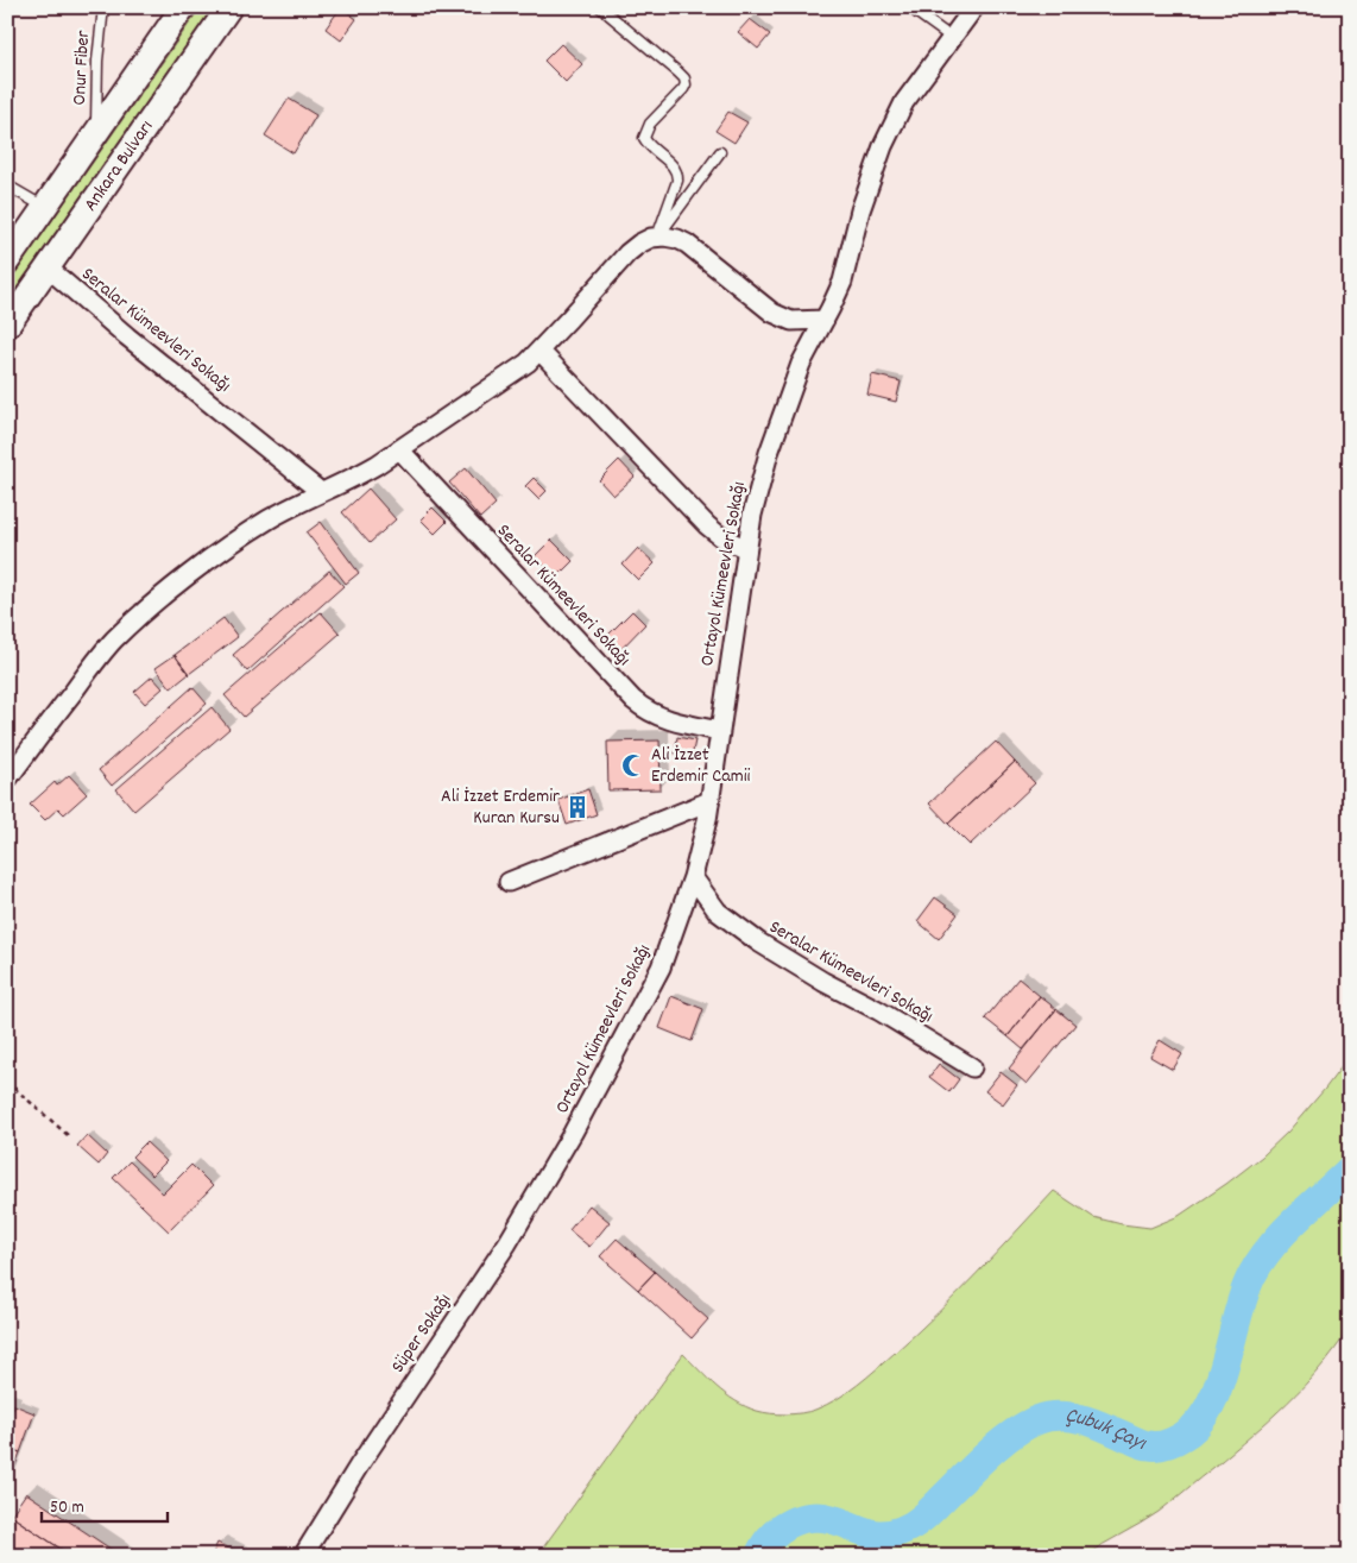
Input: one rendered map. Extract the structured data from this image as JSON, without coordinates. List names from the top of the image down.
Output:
{
  "streets": {
    "main road": ["Ankara Bulvarı"],
    "street": ["Seralar Kümeevleri Sokağı", "Ortayol Kümeevleri Sokağı", "Süper Sokağı"],
    "lane": ["Onur Fiber"]
  },
  "crossings": [
    ["Onur Fiber", "Ankara Bulvarı"],
    ["Ankara Bulvarı", "Seralar Kümeevleri Sokağı"],
    ["Seralar Kümeevleri Sokağı", "Ortayol Kümeevleri Sokağı"],
    ["Ortayol Kümeevleri Sokağı", "Süper Sokağı"]
  ],
  "water": ["Çubuk Çayı"],
  "places": {
    "mosque": ["Ali İzzet Erdemir Camii"],
    "building": ["Ali İzzet Erdemir Kuran Kursu"]
  },
  "scale_bar": "50 m"
}
